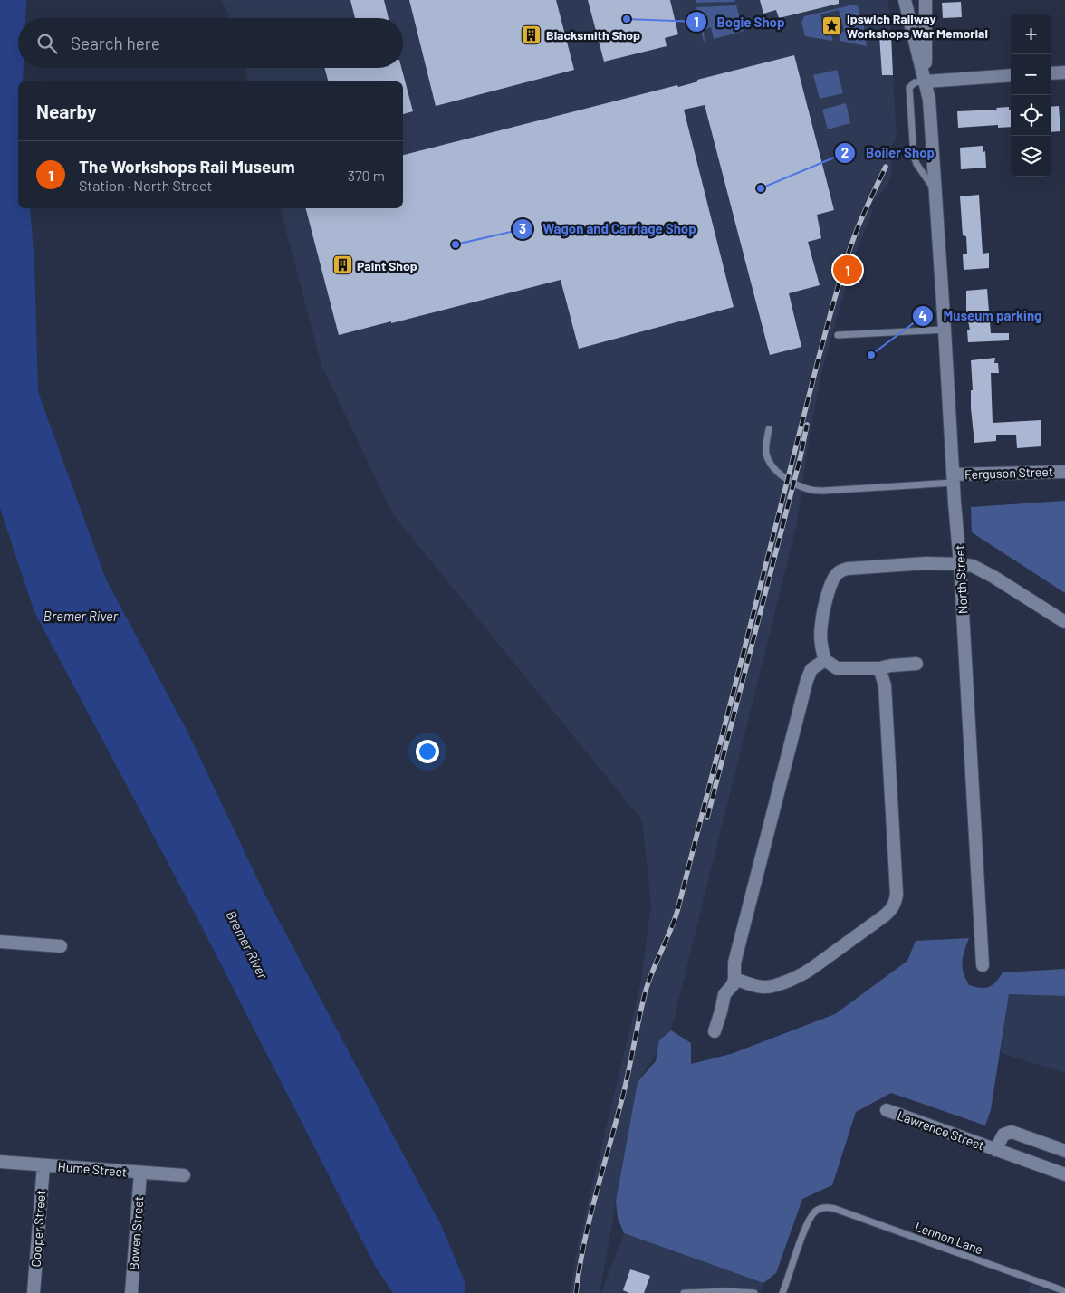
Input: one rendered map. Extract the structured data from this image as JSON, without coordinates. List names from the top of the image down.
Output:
{
  "streets": {
    "street": [
      "Ferguson Street",
      "North Street",
      "Lawrence Street",
      "Hume Street",
      "Cooper Street",
      "Bowen Street"
    ],
    "lane": ["Lennon Lane"]
  },
  "crossings": [
    ["Ferguson Street", "North Street"],
    ["Hume Street", "Cooper Street"],
    ["Hume Street", "Bowen Street"]
  ],
  "water": ["Bremer River"],
  "places": {
    "other": [
      "Bogie Shop",
      "Boiler Shop",
      "Wagon and Carriage Shop",
      "Museum parking"
    ],
    "place": ["Ipswich Railway Workshops War Memorial"],
    "building": ["Blacksmith Shop", "Paint Shop"]
  },
  "page": {
    "map_buttons": ["+", "−"],
    "search": "Search here",
    "heading": "Nearby",
    "list": [
      {
        "mark": "1",
        "name": "The Workshops Rail Museum",
        "note": "Station · North Street",
        "value": "370 m"
      }
    ],
    "pins": "1"
  }
}
